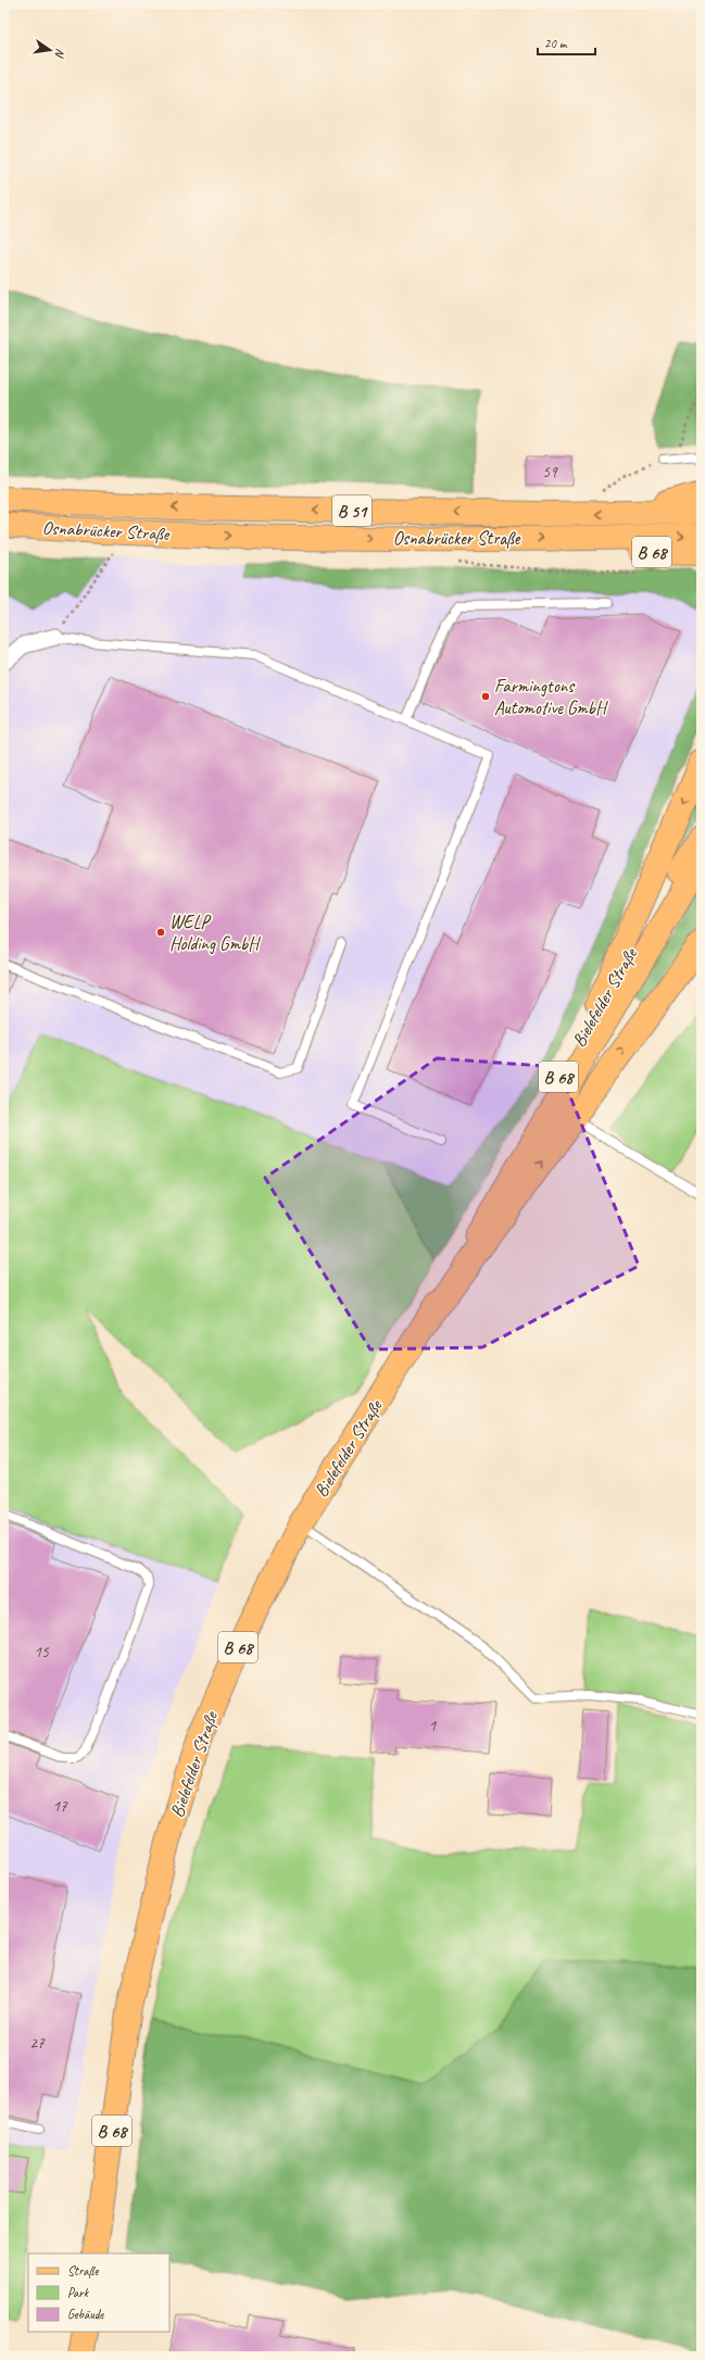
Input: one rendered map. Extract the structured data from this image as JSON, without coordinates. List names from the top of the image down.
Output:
{
  "streets": {
    "main road": [
      "B 51",
      "Osnabrücker Straße",
      "B 68",
      "Bielefelder Straße"
    ]
  },
  "crossings": [
    ["Osnabrücker Straße", "B 68"],
    ["B 68", "Bielefelder Straße"]
  ],
  "places": ["Farmingtons Automotive GmbH", "WELP Holding GmbH"],
  "house_numbers": [
    "59",
    "15",
    "1",
    "17",
    "27"
  ],
  "legend": ["Straße", "Park", "Gebäude"],
  "scale_bar": "20 m",
  "north": "right"
}
